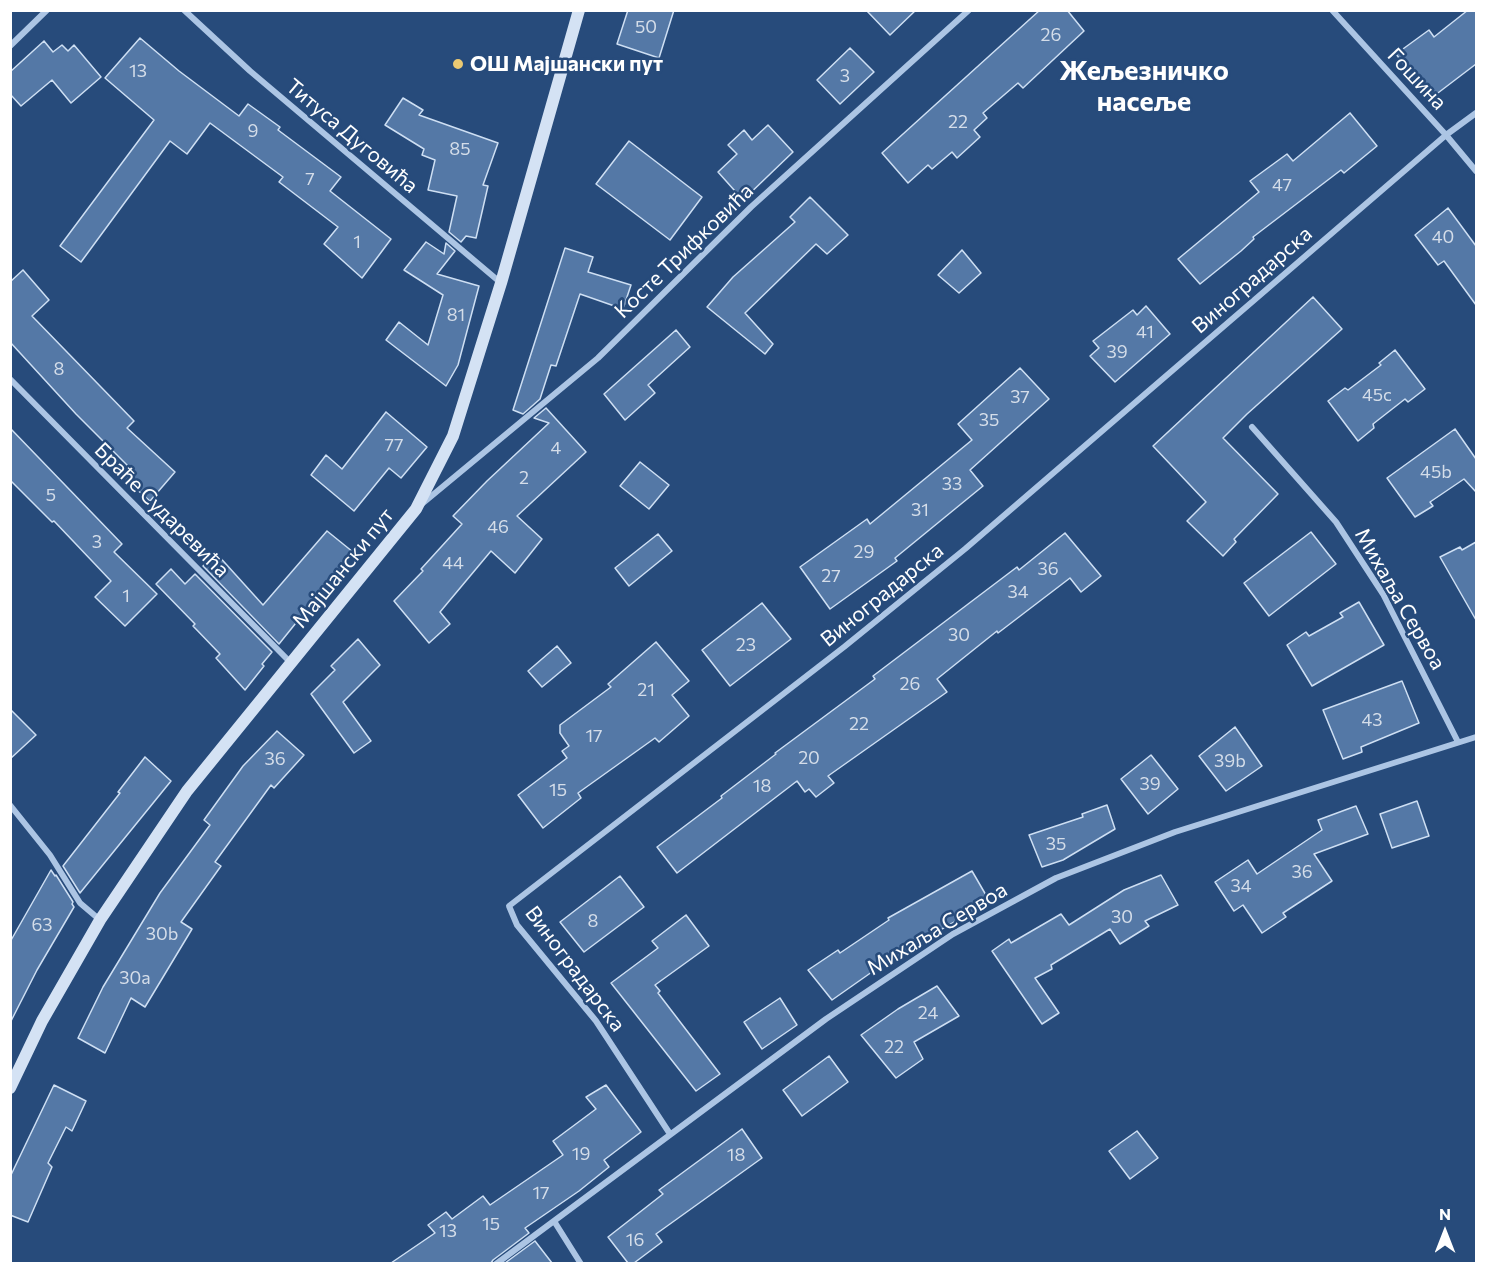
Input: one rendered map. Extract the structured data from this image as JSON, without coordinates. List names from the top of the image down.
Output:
{
  "streets": {
    "street": [
      "Гошина",
      "Титуса Дуговића",
      "Косте Трифковића",
      "Виноградарска",
      "Браће Сударевића",
      "Мајшански пут",
      "Михаља Сервоа"
    ]
  },
  "crossings": [
    ["Гошина", "Виноградарска"],
    ["Титуса Дуговића", "Мајшански пут"],
    ["Косте Трифковића", "Мајшански пут"],
    ["Виноградарска", "Михаља Сервоа"],
    ["Браће Сударевића", "Мајшански пут"]
  ],
  "districts": ["Жељезничко насеље"],
  "places": ["ОШ Мајшански пут"],
  "house_numbers": [
    "50",
    "26",
    "13",
    "3",
    "22",
    "9",
    "85",
    "7",
    "47",
    "40",
    "1",
    "81",
    "41",
    "39",
    "8",
    "45c",
    "37",
    "35",
    "77",
    "4",
    "45b",
    "2",
    "33",
    "5",
    "31",
    "46",
    "3",
    "29",
    "44",
    "36",
    "27",
    "34",
    "1",
    "30",
    "23",
    "26",
    "21",
    "43",
    "22",
    "17",
    "20",
    "36",
    "39b",
    "39",
    "18",
    "15",
    "35",
    "36",
    "34",
    "30",
    "8",
    "63",
    "30b",
    "30a",
    "24",
    "22",
    "19",
    "18",
    "17",
    "15",
    "13",
    "16"
  ],
  "north": "top"
}
